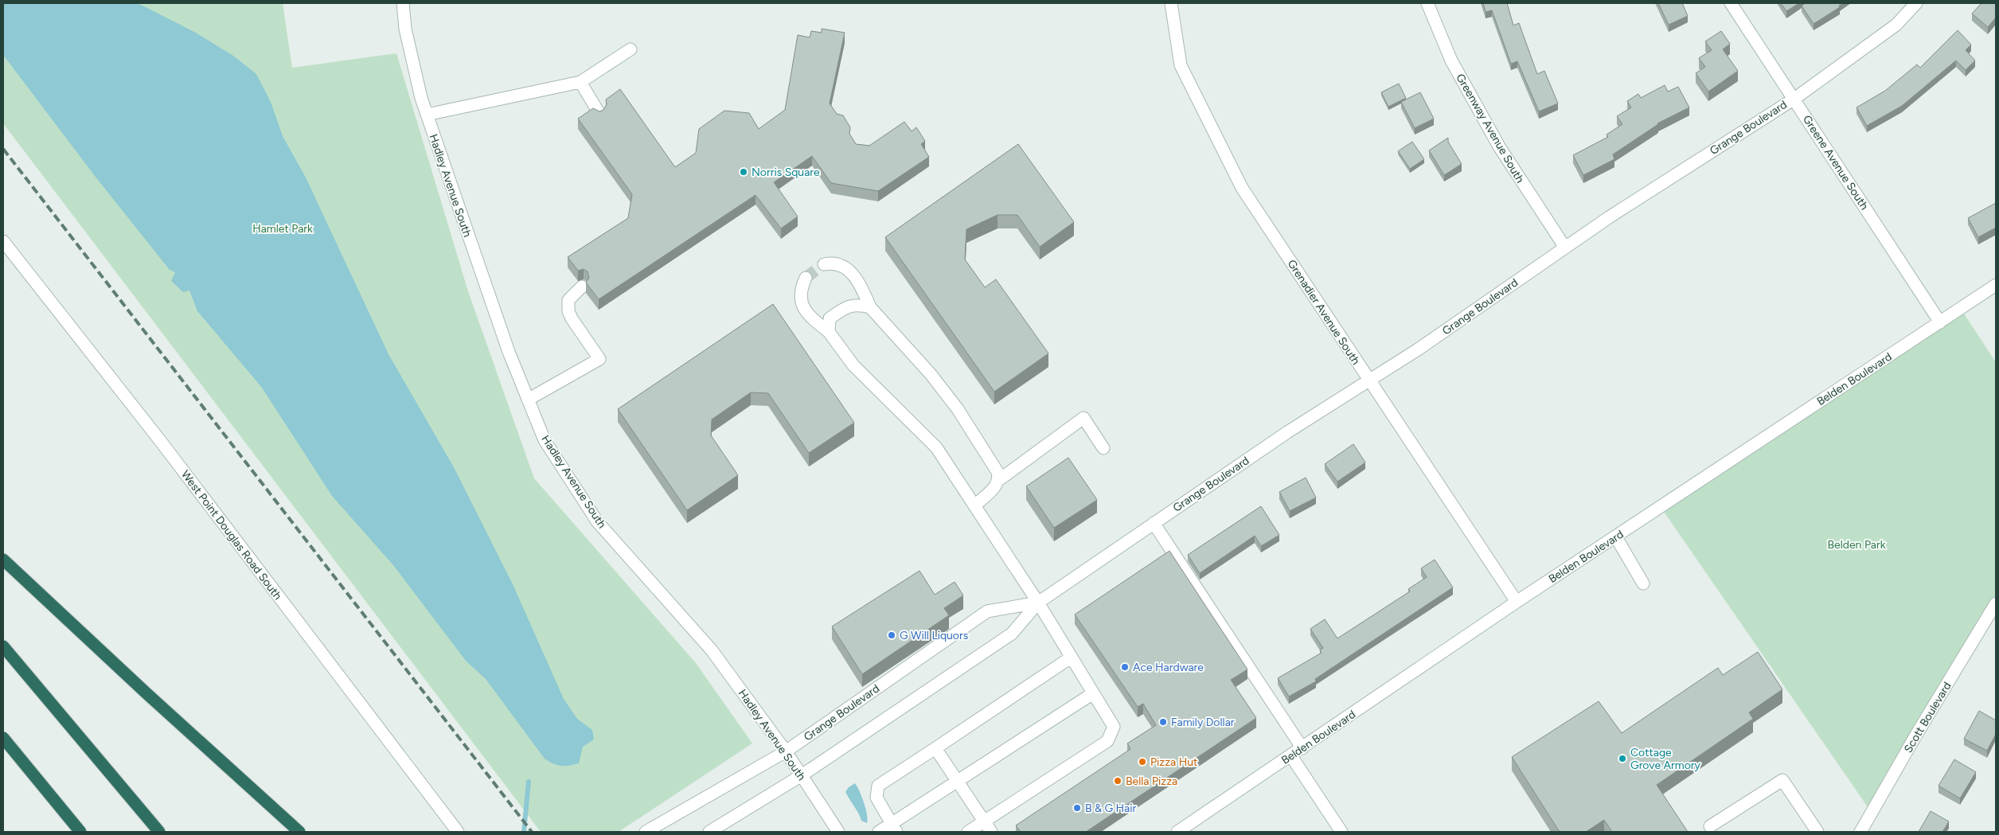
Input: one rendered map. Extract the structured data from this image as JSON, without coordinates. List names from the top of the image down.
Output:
{
  "streets": {
    "street": [
      "Grange Boulevard",
      "Greenway Avenue South",
      "Greene Avenue South",
      "Hadley Avenue South",
      "Grenadier Avenue South",
      "Belden Boulevard",
      "West Point Douglas Road South",
      "Scott Boulevard"
    ]
  },
  "crossings": [
    ["Grange Boulevard", "Greenway Avenue South"],
    ["Grange Boulevard", "Greene Avenue South"],
    ["Grange Boulevard", "Hadley Avenue South"],
    ["Grange Boulevard", "Grenadier Avenue South"],
    ["Greene Avenue South", "Belden Boulevard"],
    ["Grenadier Avenue South", "Belden Boulevard"]
  ],
  "parks": ["Hamlet Park", "Belden Park"],
  "places": [
    "Norris Square",
    "G Will Liquors",
    "Ace Hardware",
    "Family Dollar",
    "Cottage Grove Armory",
    "Pizza Hut",
    "Bella Pizza",
    "B & G Hair"
  ]
}
